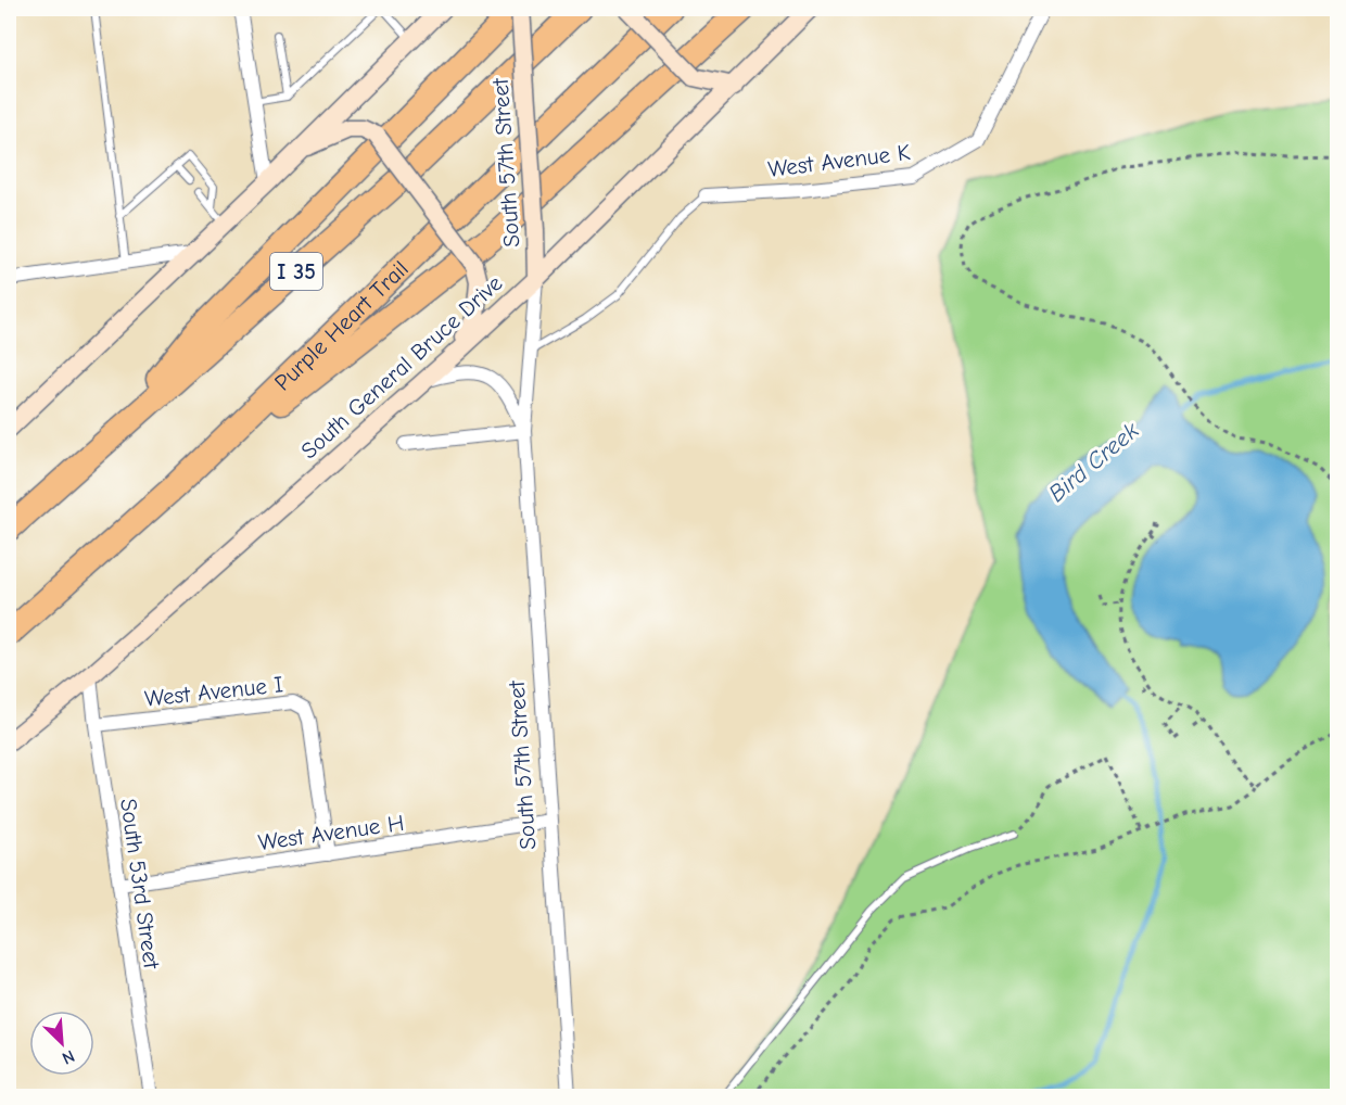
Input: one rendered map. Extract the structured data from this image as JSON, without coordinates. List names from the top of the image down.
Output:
{
  "streets": {
    "highway": ["I 35", "Purple Heart Trail"],
    "main road": ["South 57th Street", "South General Bruce Drive"],
    "street": [
      "West Avenue K",
      "West Avenue I",
      "West Avenue H",
      "South 53rd Street"
    ]
  },
  "crossings": [
    ["South 57th Street", "South General Bruce Drive"],
    ["South 57th Street", "West Avenue H"],
    ["South General Bruce Drive", "South 53rd Street"],
    ["West Avenue I", "West Avenue H"],
    ["West Avenue I", "South 53rd Street"],
    ["West Avenue H", "South 53rd Street"]
  ],
  "water": ["Bird Creek"],
  "north": "bottom right"
}
